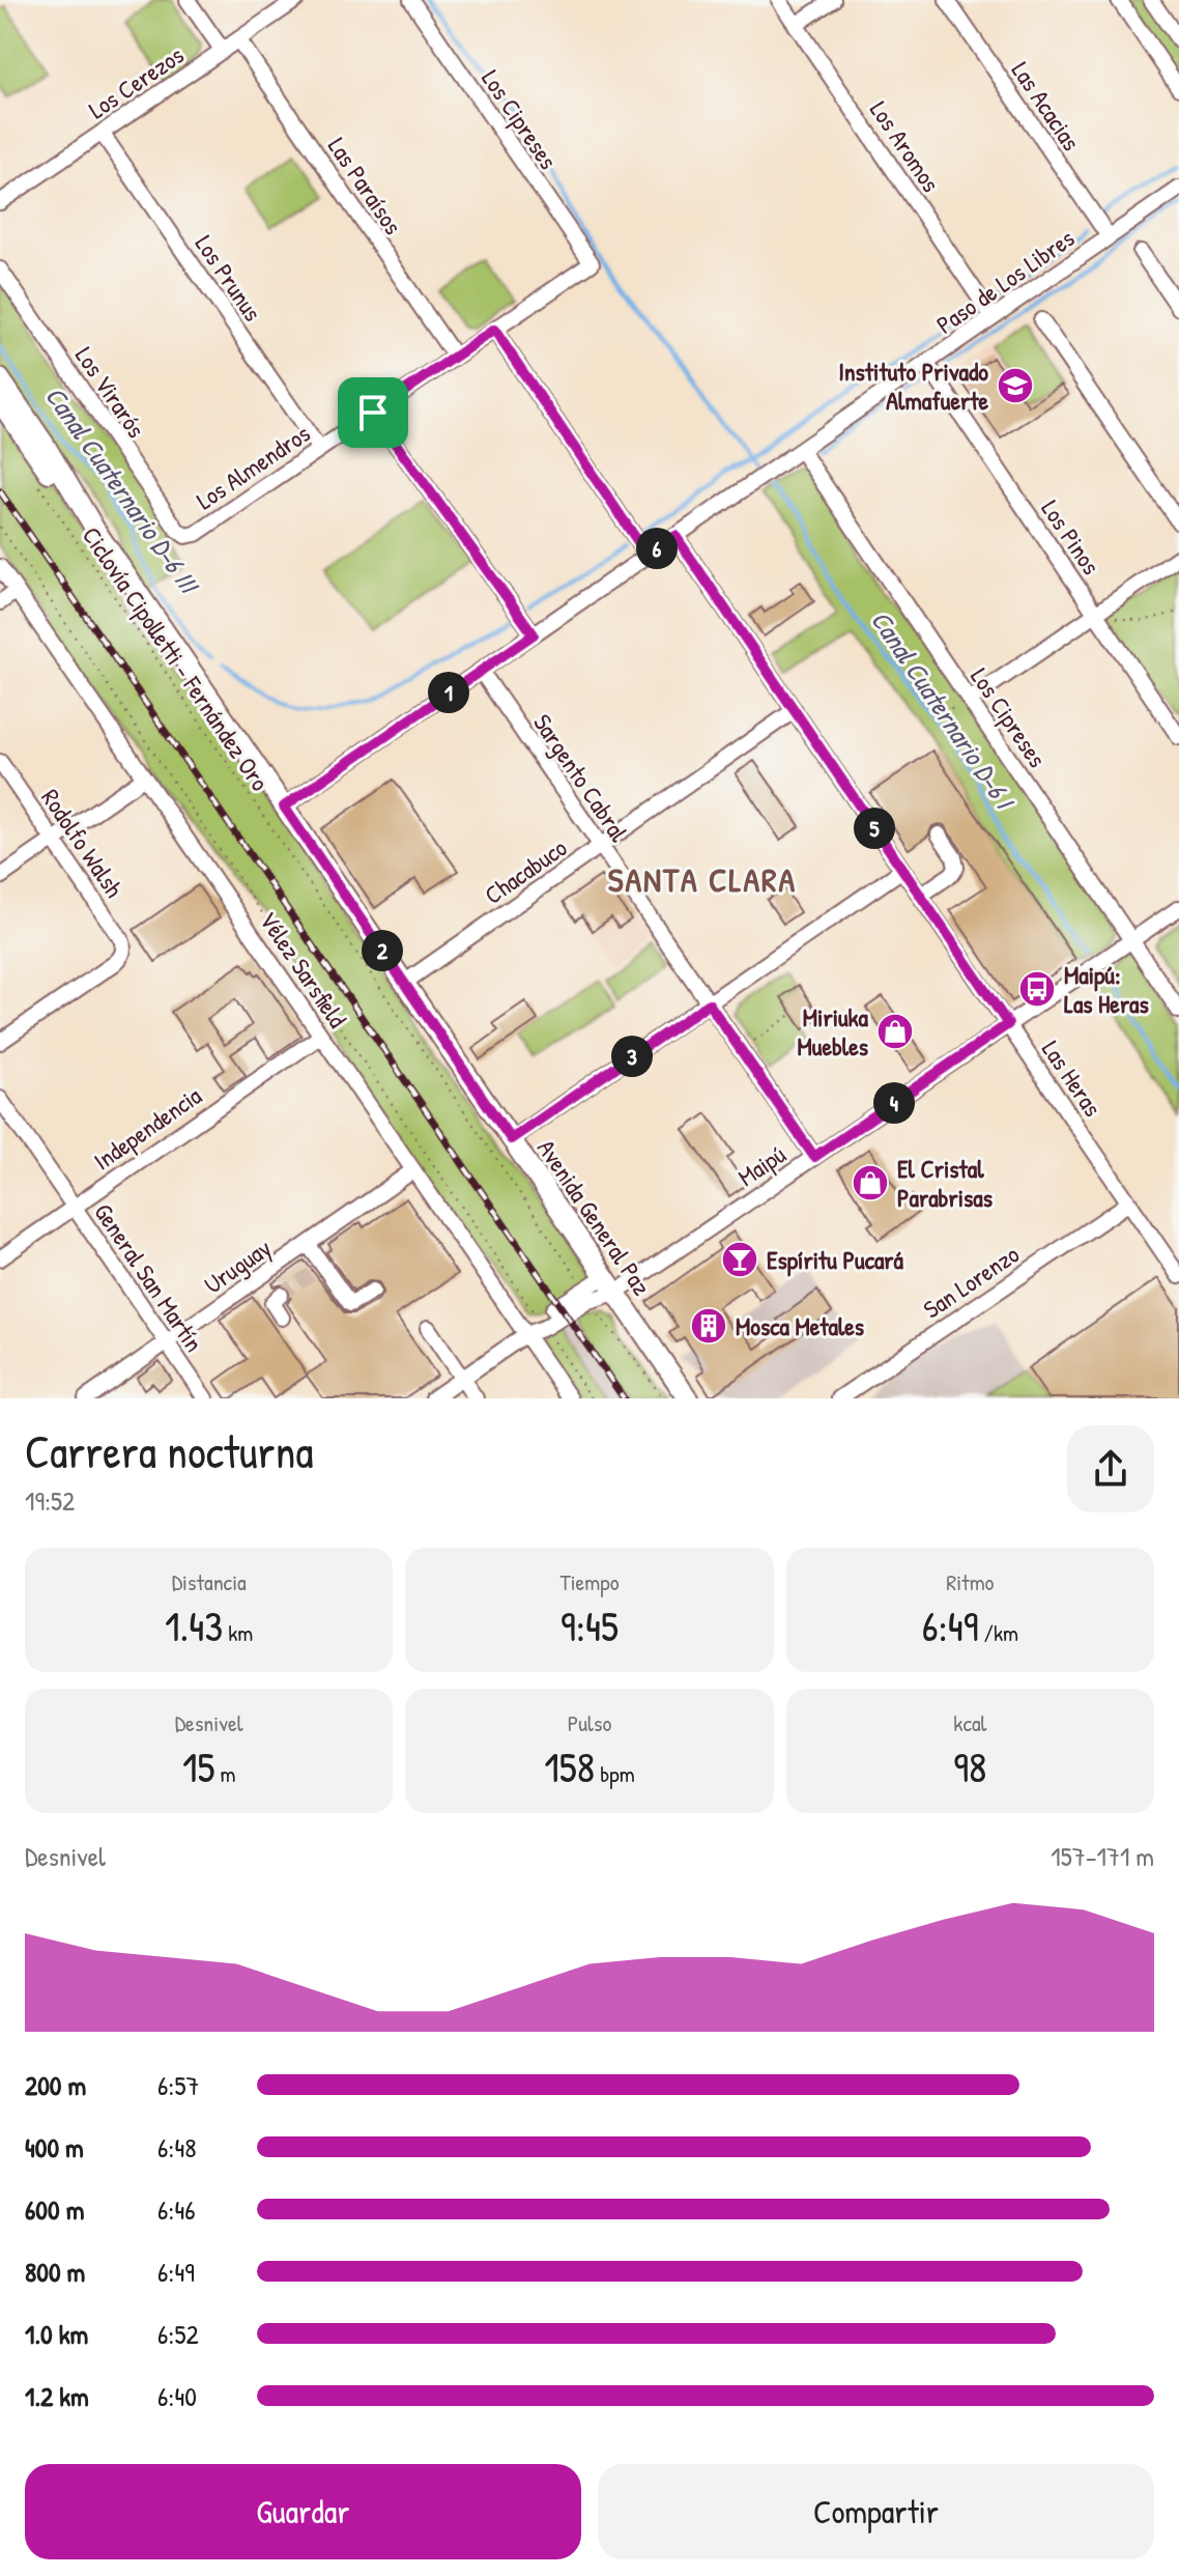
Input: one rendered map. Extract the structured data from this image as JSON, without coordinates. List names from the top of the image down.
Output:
{
  "streets": {
    "main road": ["Avenida General Paz"],
    "street": [
      "Los Cerezos",
      "Las Acacias",
      "Los Cipreses",
      "Los Aromos",
      "Las Paraísos",
      "Los Prunus",
      "Paso de Los Libres",
      "Los Virarós",
      "Los Almendros",
      "Los Pinos",
      "Sargento Cabral",
      "Rodolfo Walsh",
      "Chacabuco",
      "Vélez Sarsfield",
      "Las Heras",
      "Independencia",
      "Maipú",
      "Uruguay",
      "General San Martín",
      "San Lorenzo"
    ],
    "path": ["Ciclovía Cipolletti - Fernández Oro"]
  },
  "crossings": [
    ["Los Cerezos", "Las Paraísos"],
    ["Los Cerezos", "Los Prunus"],
    ["Las Acacias", "Paso de Los Libres"],
    ["Los Cipreses", "Paso de Los Libres"],
    ["Los Cipreses", "Los Almendros"],
    ["Los Cipreses", "Maipú"],
    ["Los Aromos", "Paso de Los Libres"],
    ["Las Paraísos", "Los Almendros"],
    ["Los Prunus", "Los Almendros"],
    ["Paso de Los Libres", "Los Pinos"],
    ["Paso de Los Libres", "Sargento Cabral"],
    ["Paso de Los Libres", "Las Heras"],
    ["Paso de Los Libres", "Avenida General Paz"],
    ["Los Virarós", "Los Almendros"],
    ["Ciclovía Cipolletti - Fernández Oro", "Maipú"],
    ["Sargento Cabral", "Chacabuco"],
    ["Sargento Cabral", "Maipú"],
    ["Chacabuco", "Las Heras"],
    ["Chacabuco", "Avenida General Paz"],
    ["Vélez Sarsfield", "Independencia"],
    ["Vélez Sarsfield", "Maipú"],
    ["Vélez Sarsfield", "Uruguay"],
    ["Las Heras", "Maipú"],
    ["Las Heras", "San Lorenzo"],
    ["Independencia", "General San Martín"],
    ["Maipú", "Avenida General Paz"],
    ["Uruguay", "General San Martín"]
  ],
  "districts": ["SANTA CLARA"],
  "water": ["Canal Cuaternario D-6 III", "Canal Cuaternario D-6 I"],
  "places": {
    "school or university": ["Instituto Privado Almafuerte"],
    "bus stop": ["Maipú: Las Heras"],
    "shop": ["Miriuka Muebles", "El Cristal Parabrisas"],
    "bar": ["Espíritu Pucará"],
    "building": ["Mosca Metales"]
  },
  "page": {
    "pins": [
      "6",
      "1",
      "5",
      "2",
      "3",
      "4"
    ],
    "heading": ["Carrera nocturna", "19:52"],
    "stats": [
      ["Distancia", "1.43 km"],
      ["Tiempo", "9:45"],
      ["Ritmo", "6:49 /km"],
      ["Desnivel", "15 m"],
      ["Pulso", "158 bpm"],
      ["kcal", "98"]
    ],
    "chart": ["Desnivel", "157–171 m"],
    "list": [
      {
        "name": "200 m",
        "note": "6:57"
      },
      {
        "name": "400 m",
        "note": "6:48"
      },
      {
        "name": "600 m",
        "note": "6:46"
      },
      {
        "name": "800 m",
        "note": "6:49"
      },
      {
        "name": "1.0 km",
        "note": "6:52"
      },
      {
        "name": "1.2 km",
        "note": "6:40"
      }
    ],
    "buttons": ["Guardar", "Compartir"]
  }
}
